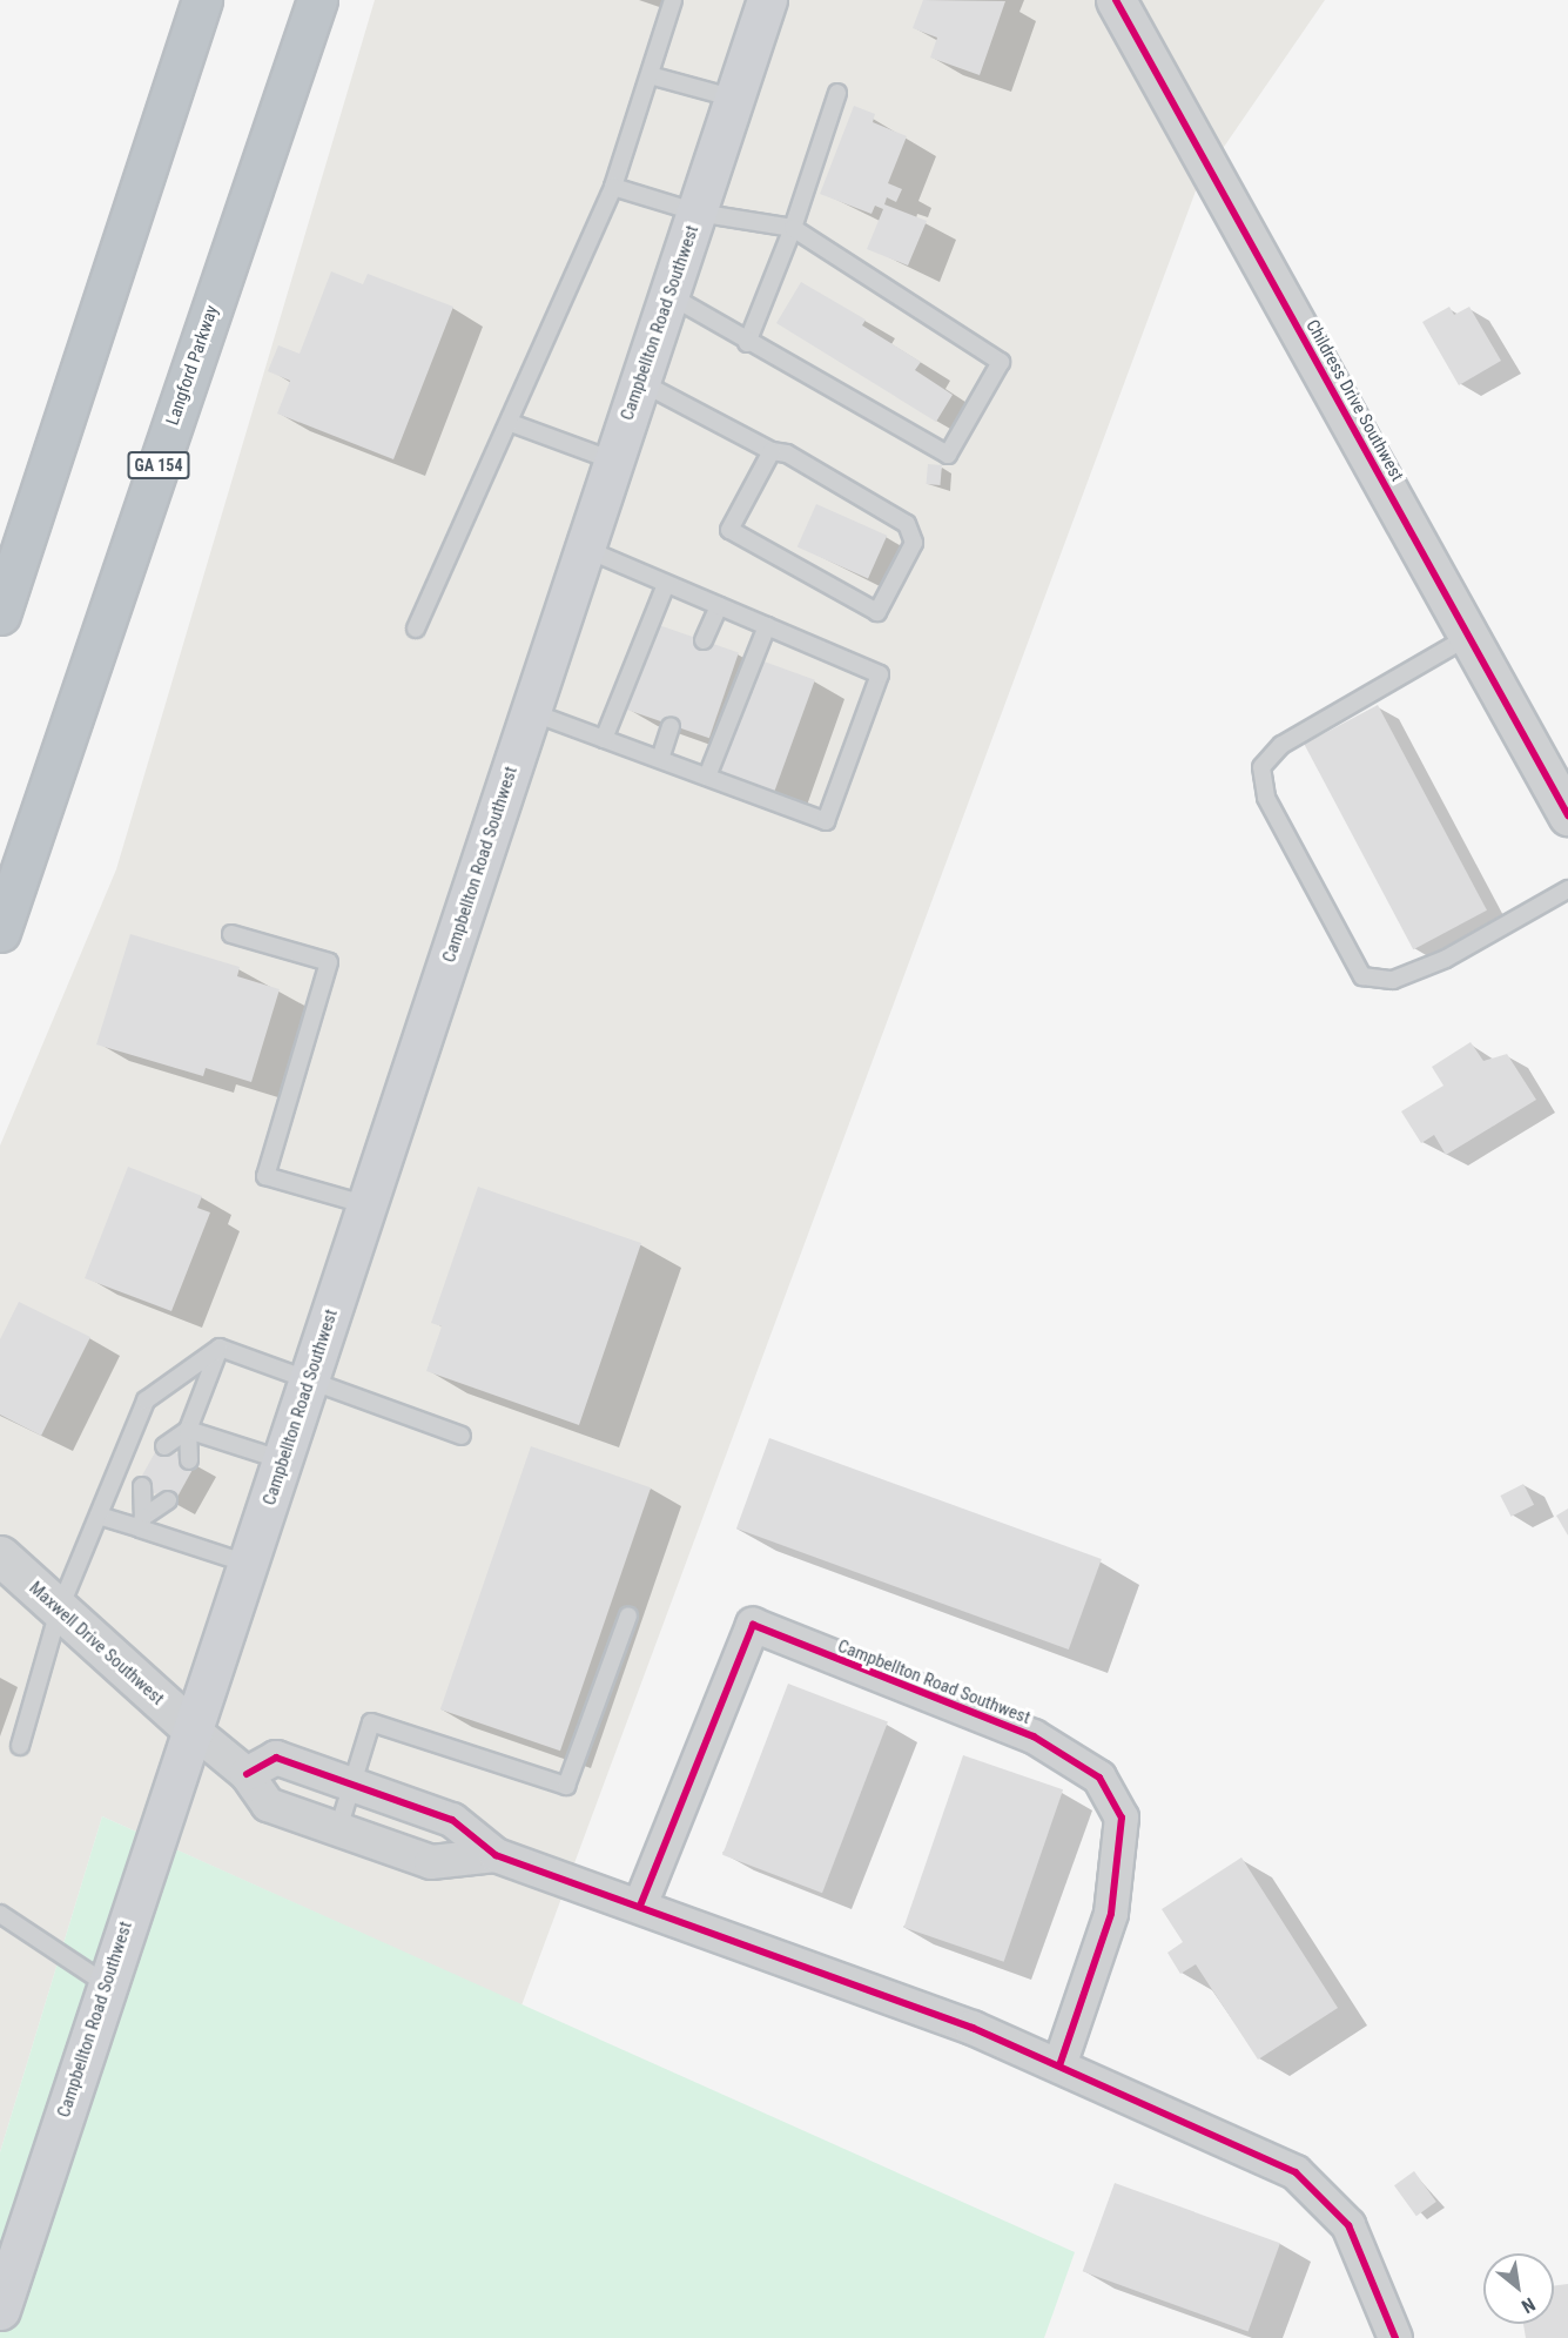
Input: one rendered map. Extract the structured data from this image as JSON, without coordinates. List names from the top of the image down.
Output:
{
  "streets": {
    "highway": ["Langford Parkway", "GA 154"],
    "main road": ["Campbellton Road Southwest"],
    "street": ["Childress Drive Southwest", "Maxwell Drive Southwest"]
  },
  "crossings": [
    ["Campbellton Road Southwest", "Maxwell Drive Southwest"]
  ],
  "north": "bottom right"
}
